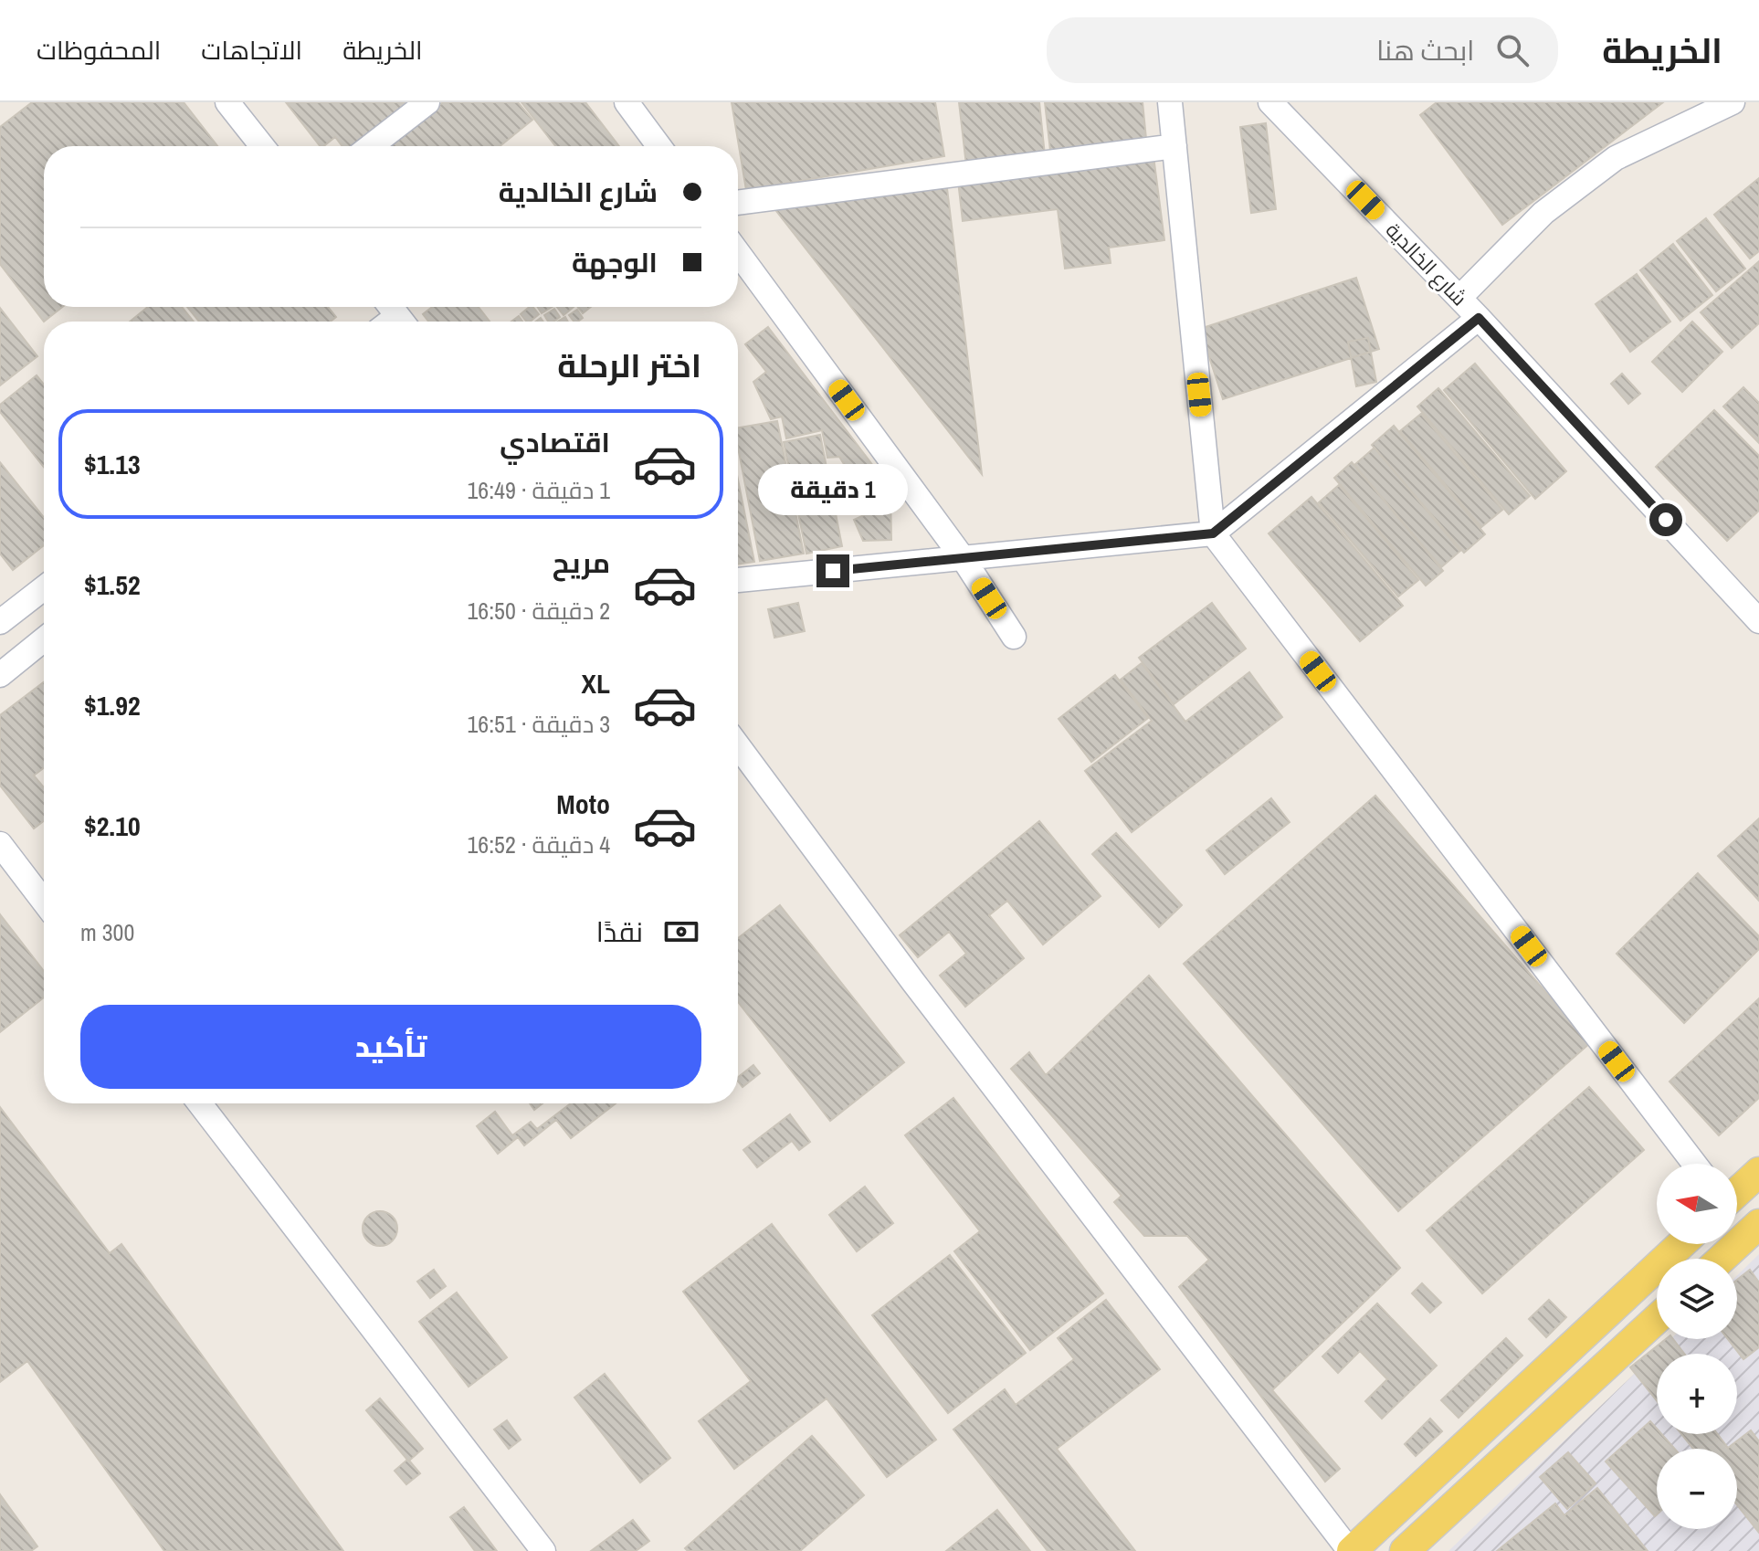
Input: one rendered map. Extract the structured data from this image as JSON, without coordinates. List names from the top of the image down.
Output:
{
  "streets": {
    "street": ["شارع الخالدية"]
  },
  "north": "left",
  "page": {
    "header": "الخريطة",
    "search": "ابحث هنا",
    "nav": ["الخريطة", "الاتجاهات", "المحفوظات"],
    "banner": ["شارع الخالدية", "الوجهة"],
    "heading": "اختر الرحلة",
    "list": [
      {
        "name": "اقتصادي",
        "note": "1 دقيقة · 16:49",
        "value": "$1.13"
      },
      {
        "name": "مريح",
        "note": "2 دقيقة · 16:50",
        "value": "$1.52"
      },
      {
        "name": "XL",
        "note": "3 دقيقة · 16:51",
        "value": "$1.92"
      },
      {
        "name": "Moto",
        "note": "4 دقيقة · 16:52",
        "value": "$2.10"
      }
    ],
    "bubble": "1 دقيقة",
    "pay": ["نقدًا", "300 m"],
    "buttons": "تأكيد",
    "map_buttons": ["+", "−"]
  }
}
